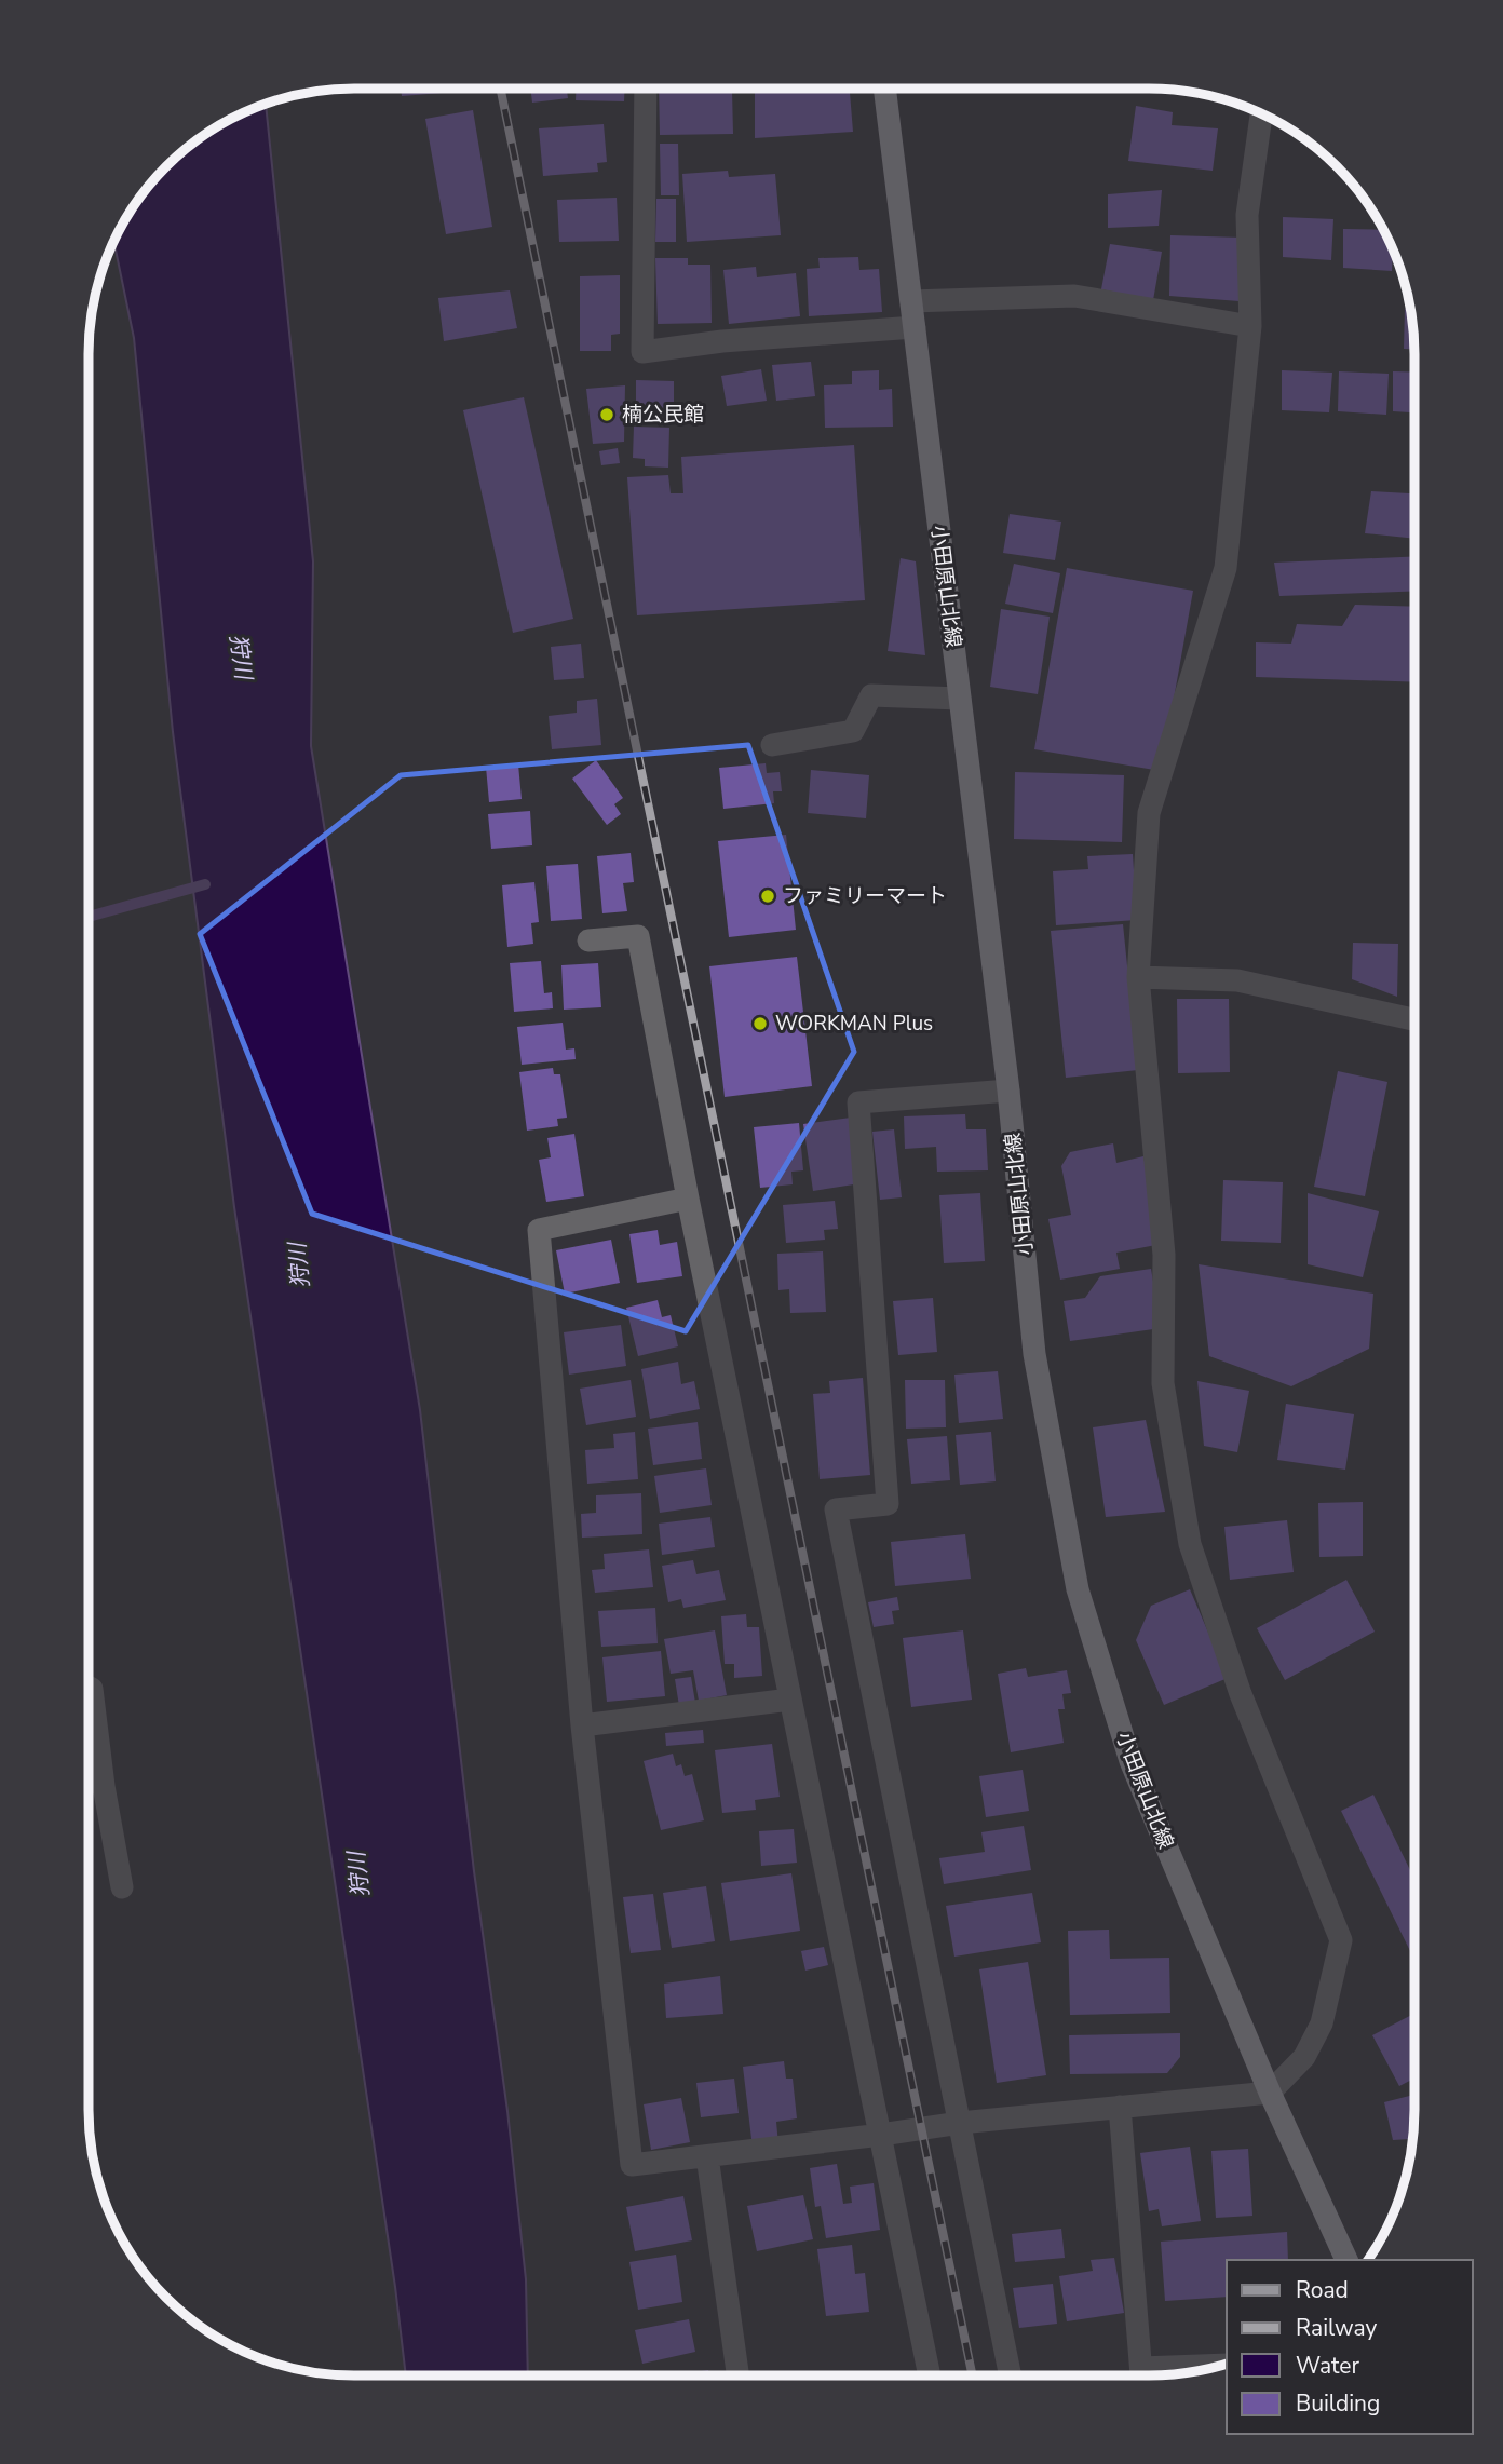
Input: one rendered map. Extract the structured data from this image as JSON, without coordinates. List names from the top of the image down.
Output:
{
  "streets": {
    "main road": ["小田原山北線"]
  },
  "water": ["狩川"],
  "places": ["楠公民館", "ファミリーマート", "WORKMAN Plus"],
  "legend": [
    "Road",
    "Railway",
    "Water",
    "Building"
  ]
}
